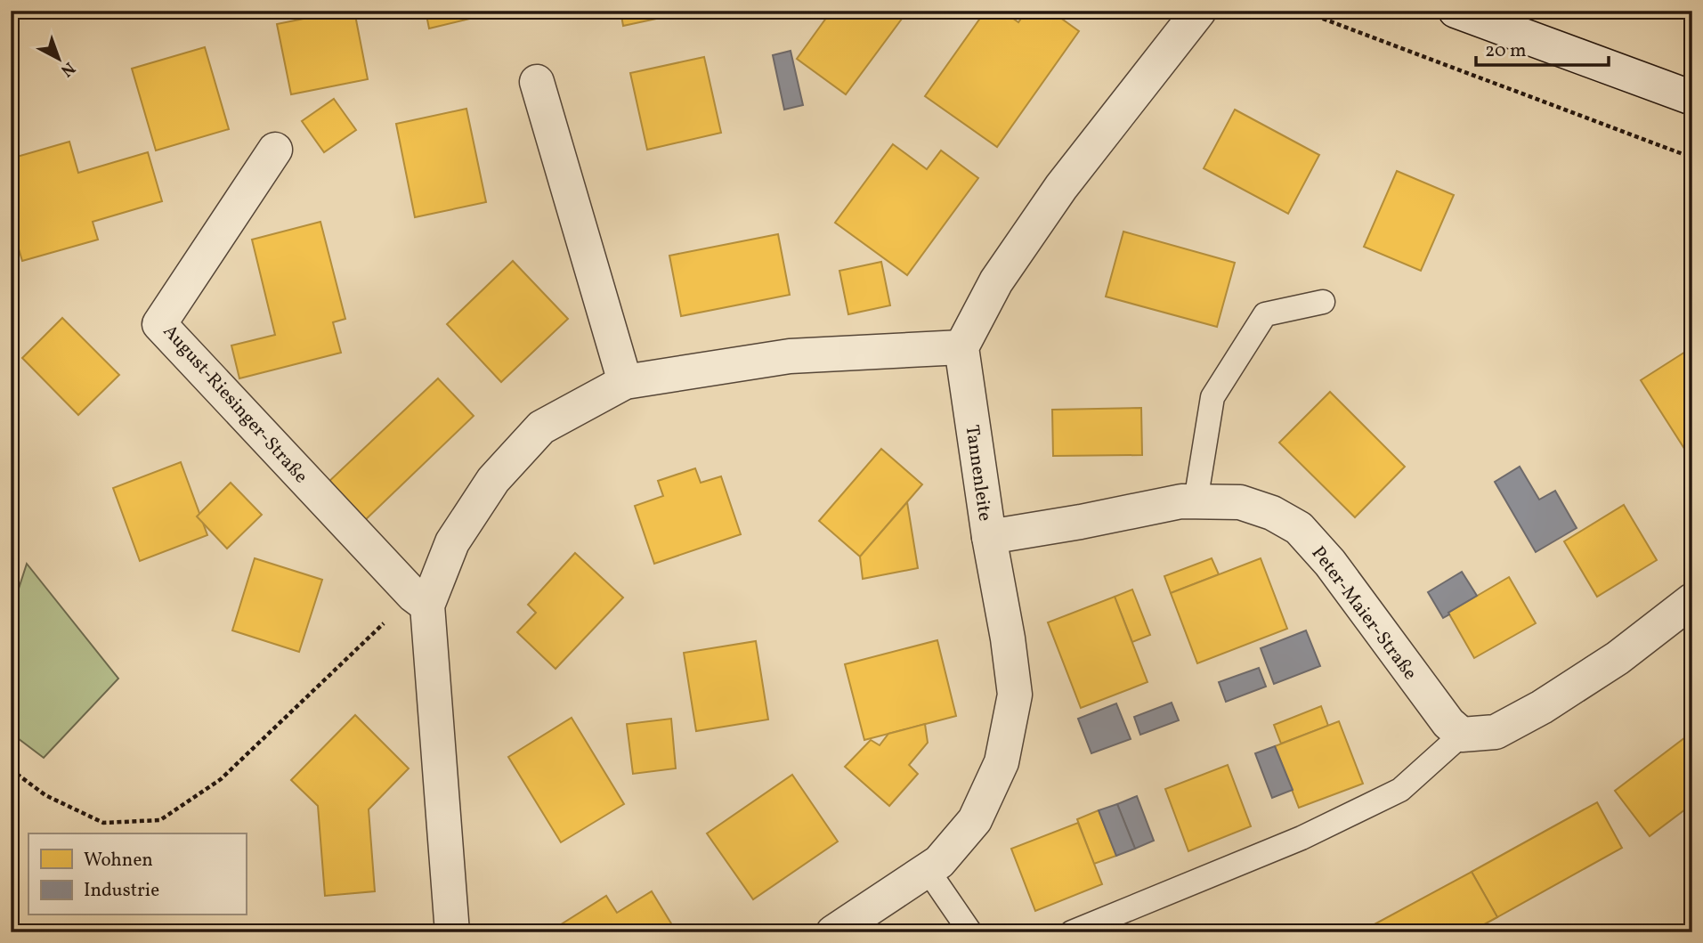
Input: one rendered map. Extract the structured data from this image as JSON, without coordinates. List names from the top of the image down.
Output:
{
  "streets": {
    "street": ["August-Riesinger-Straße", "Tannenleite", "Peter-Maier-Straße"]
  },
  "crossings": [
    ["Tannenleite", "Peter-Maier-Straße"]
  ],
  "legend": ["Wohnen", "Industrie"],
  "scale_bar": "20 m",
  "north": "bottom right"
}
